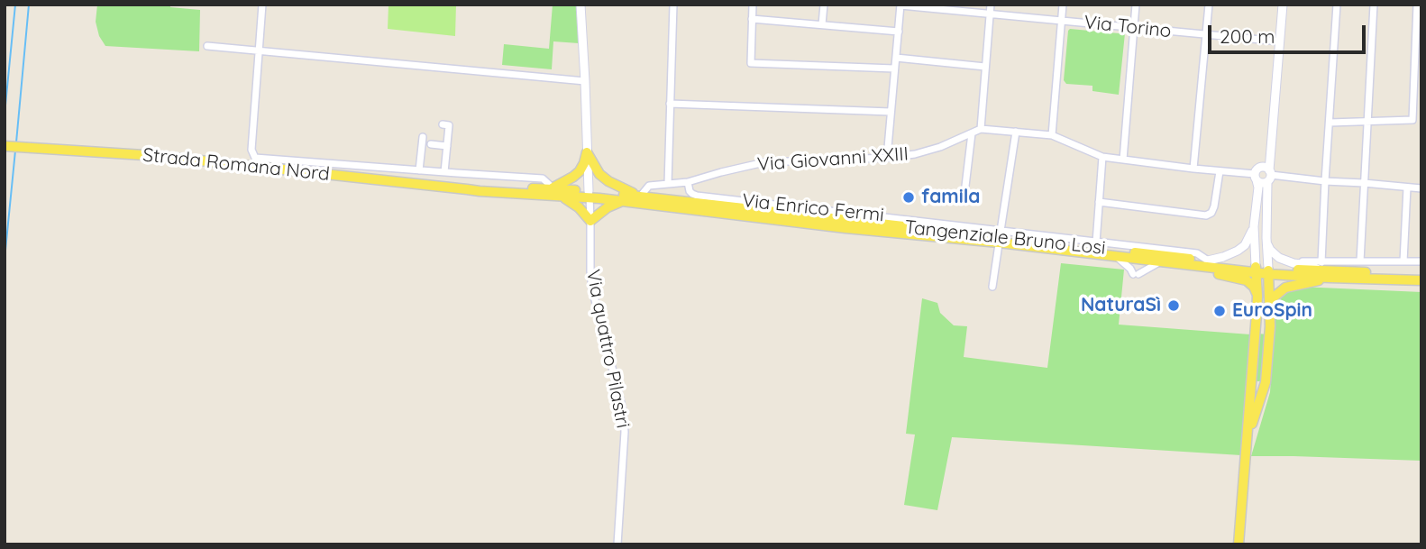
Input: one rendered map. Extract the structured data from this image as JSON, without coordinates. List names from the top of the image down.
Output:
{
  "streets": {
    "main road": ["Strada Romana Nord", "Tangenziale Bruno Losi"],
    "street": [
      "Via Torino",
      "Via Giovanni XXIII",
      "Via Enrico Fermi",
      "Via quattro Pilastri"
    ]
  },
  "crossings": [
    ["Via Giovanni XXIII", "Via Enrico Fermi"],
    ["Via Giovanni XXIII", "Tangenziale Bruno Losi"],
    ["Strada Romana Nord", "Tangenziale Bruno Losi"],
    ["Strada Romana Nord", "Via quattro Pilastri"],
    ["Via Enrico Fermi", "Tangenziale Bruno Losi"],
    ["Tangenziale Bruno Losi", "Via quattro Pilastri"]
  ],
  "places": ["famila", "NaturaSì", "EuroSpin"],
  "scale_bar": "200 m"
}
